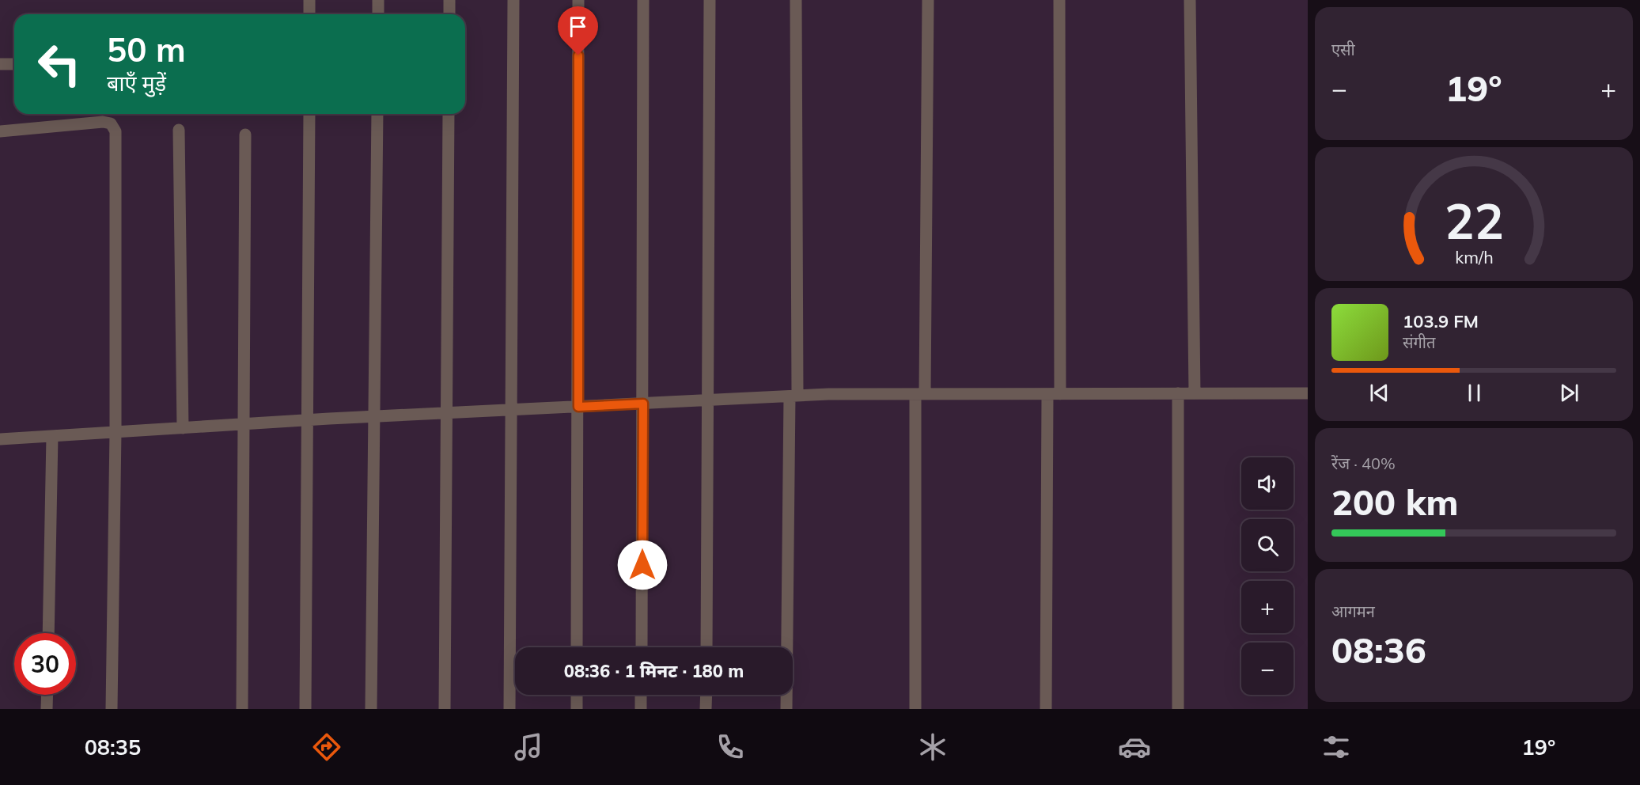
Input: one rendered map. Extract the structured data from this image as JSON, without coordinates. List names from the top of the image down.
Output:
{
  "page": {
    "tile": [
      "एसी",
      ["रेंज · 40%", "200 km"],
      ["आगमन", "08:36"]
    ],
    "turn": ["50 m", "बाएँ मुड़ें"],
    "heat": ["−", "19°", "+"],
    "song": ["103.9 FM", "संगीत"],
    "map_buttons": ["+", "−"],
    "limit": "30",
    "trip": "08:36 · 1 मिनट · 180 m",
    "tabs": ["08:35", "19°"],
    "gauge": ["22", "km/h"]
  }
}
